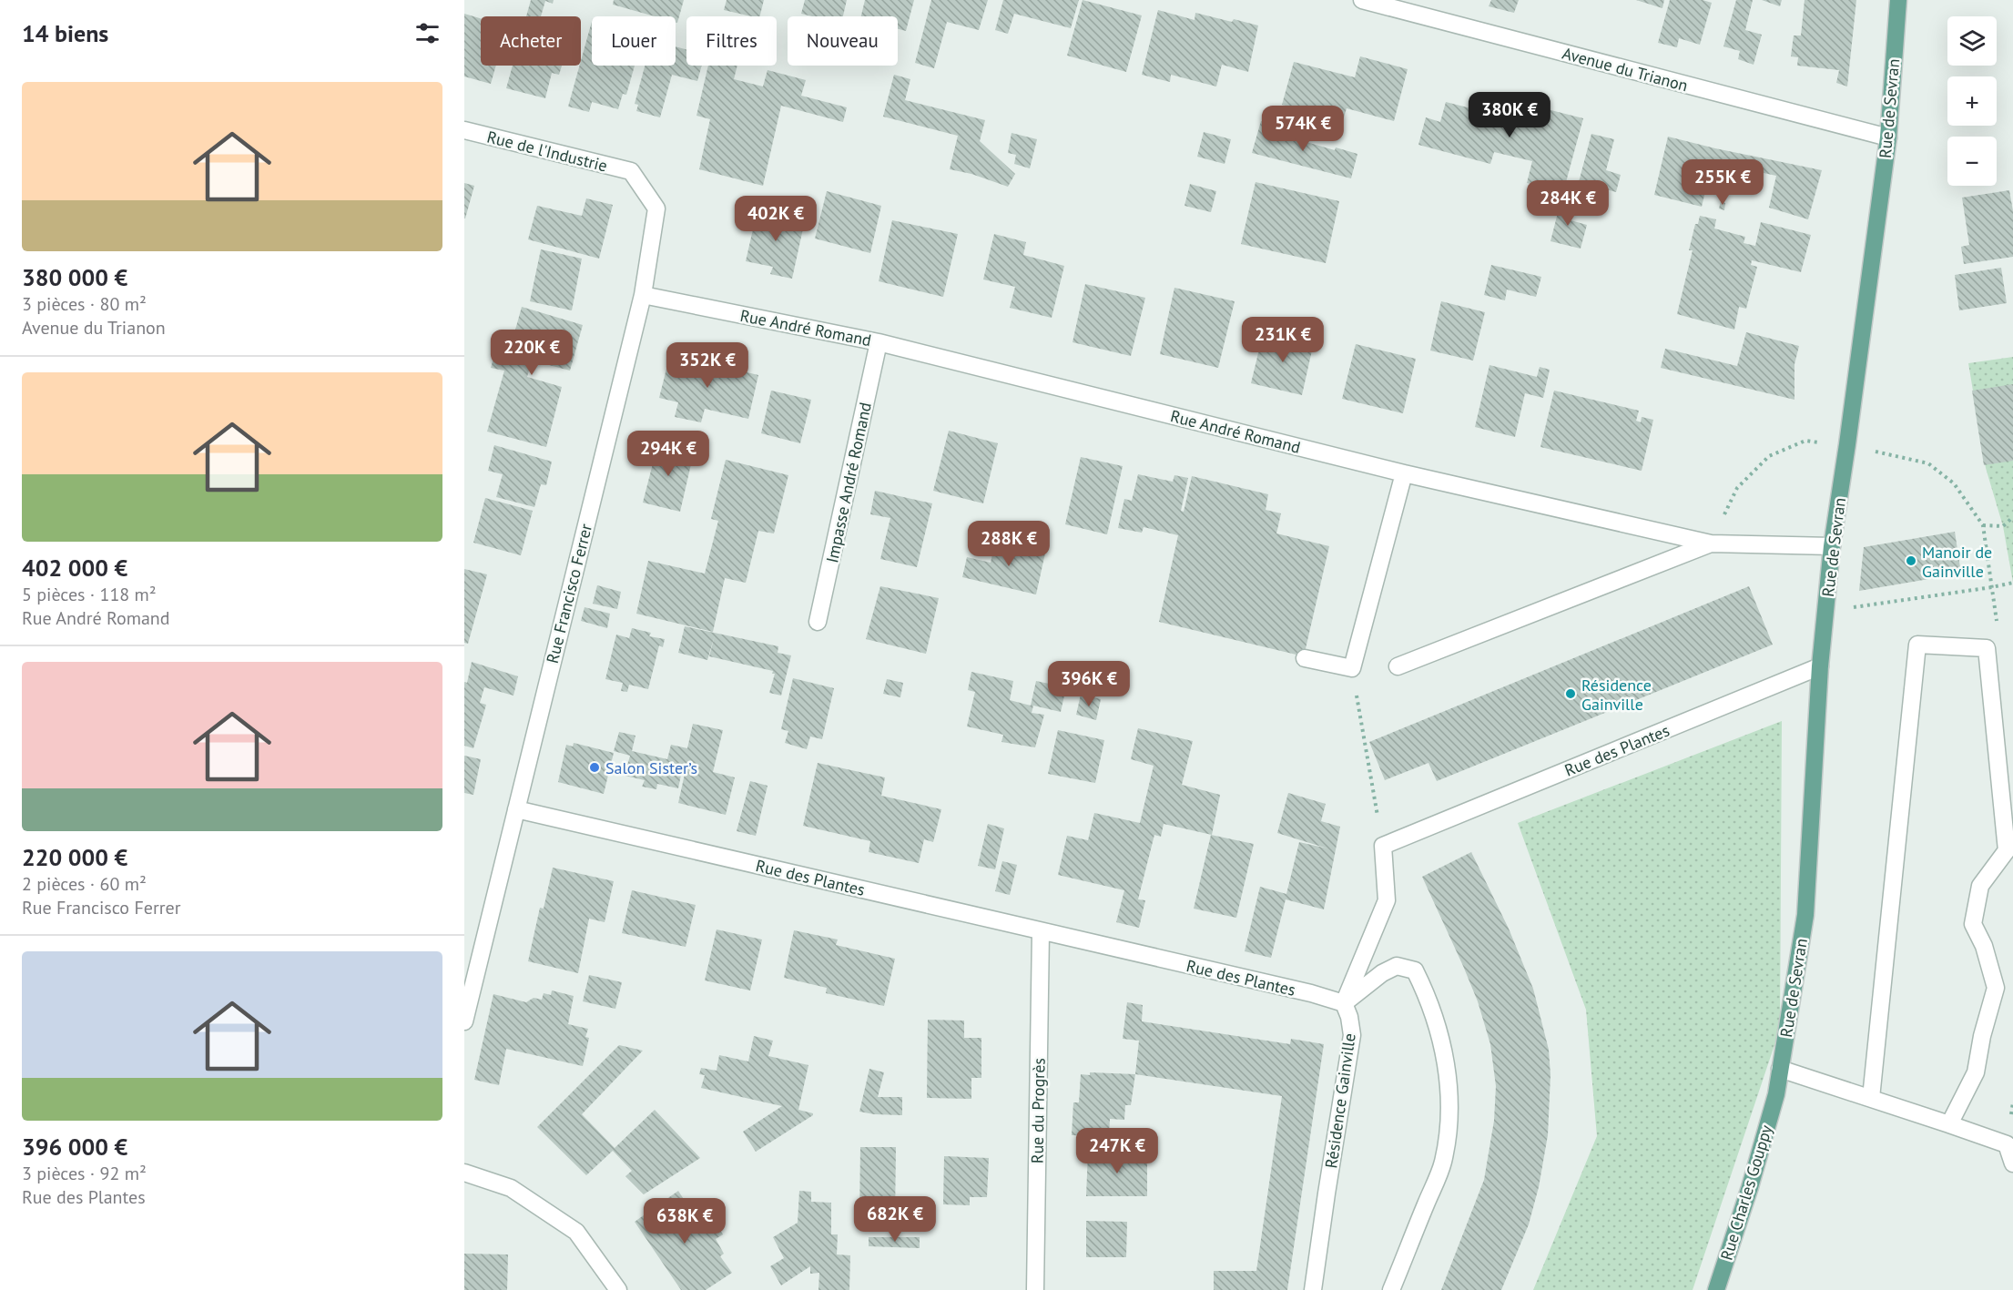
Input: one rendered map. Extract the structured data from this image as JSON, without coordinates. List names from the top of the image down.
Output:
{
  "streets": {
    "main road": ["Rue de Sevran", "Rue Charles Gouppy"],
    "street": [
      "Avenue du Trianon",
      "Rue de l'Industrie",
      "Rue André Romand",
      "Impasse André Romand",
      "Rue Francisco Ferrer",
      "Rue des Plantes",
      "Résidence Gainville",
      "Rue du Progrès"
    ]
  },
  "crossings": [
    ["Avenue du Trianon", "Rue de Sevran"],
    ["Rue de Sevran", "Rue André Romand"],
    ["Rue de Sevran", "Rue des Plantes"],
    ["Rue de Sevran", "Rue Charles Gouppy"],
    ["Rue de l'Industrie", "Rue Francisco Ferrer"],
    ["Rue André Romand", "Impasse André Romand"],
    ["Rue André Romand", "Rue Francisco Ferrer"],
    ["Rue Francisco Ferrer", "Rue des Plantes"],
    ["Rue des Plantes", "Résidence Gainville"],
    ["Rue des Plantes", "Rue du Progrès"]
  ],
  "places": ["Manoir de Gainville", "Résidence Gainville", "Salon Sister’s"],
  "page": {
    "heading": "14 biens",
    "map_buttons": ["+", "−"],
    "chip": [
      "Acheter",
      "Louer",
      "Filtres",
      "Nouveau"
    ],
    "list": [
      {
        "name": "380 000 €",
        "note": "3 pièces · 80 m² · Avenue du Trianon"
      },
      {
        "name": "402 000 €",
        "note": "5 pièces · 118 m² · Rue André Romand"
      },
      {
        "name": "220 000 €",
        "note": "2 pièces · 60 m² · Rue Francisco Ferrer"
      },
      {
        "name": "396 000 €",
        "note": "3 pièces · 92 m² · Rue des Plantes"
      }
    ],
    "price": [
      "380K €",
      "574K €",
      "255K €",
      "284K €",
      "402K €",
      "231K €",
      "220K €",
      "352K €",
      "294K €",
      "288K €",
      "396K €",
      "247K €",
      "682K €",
      "638K €"
    ]
  }
}
